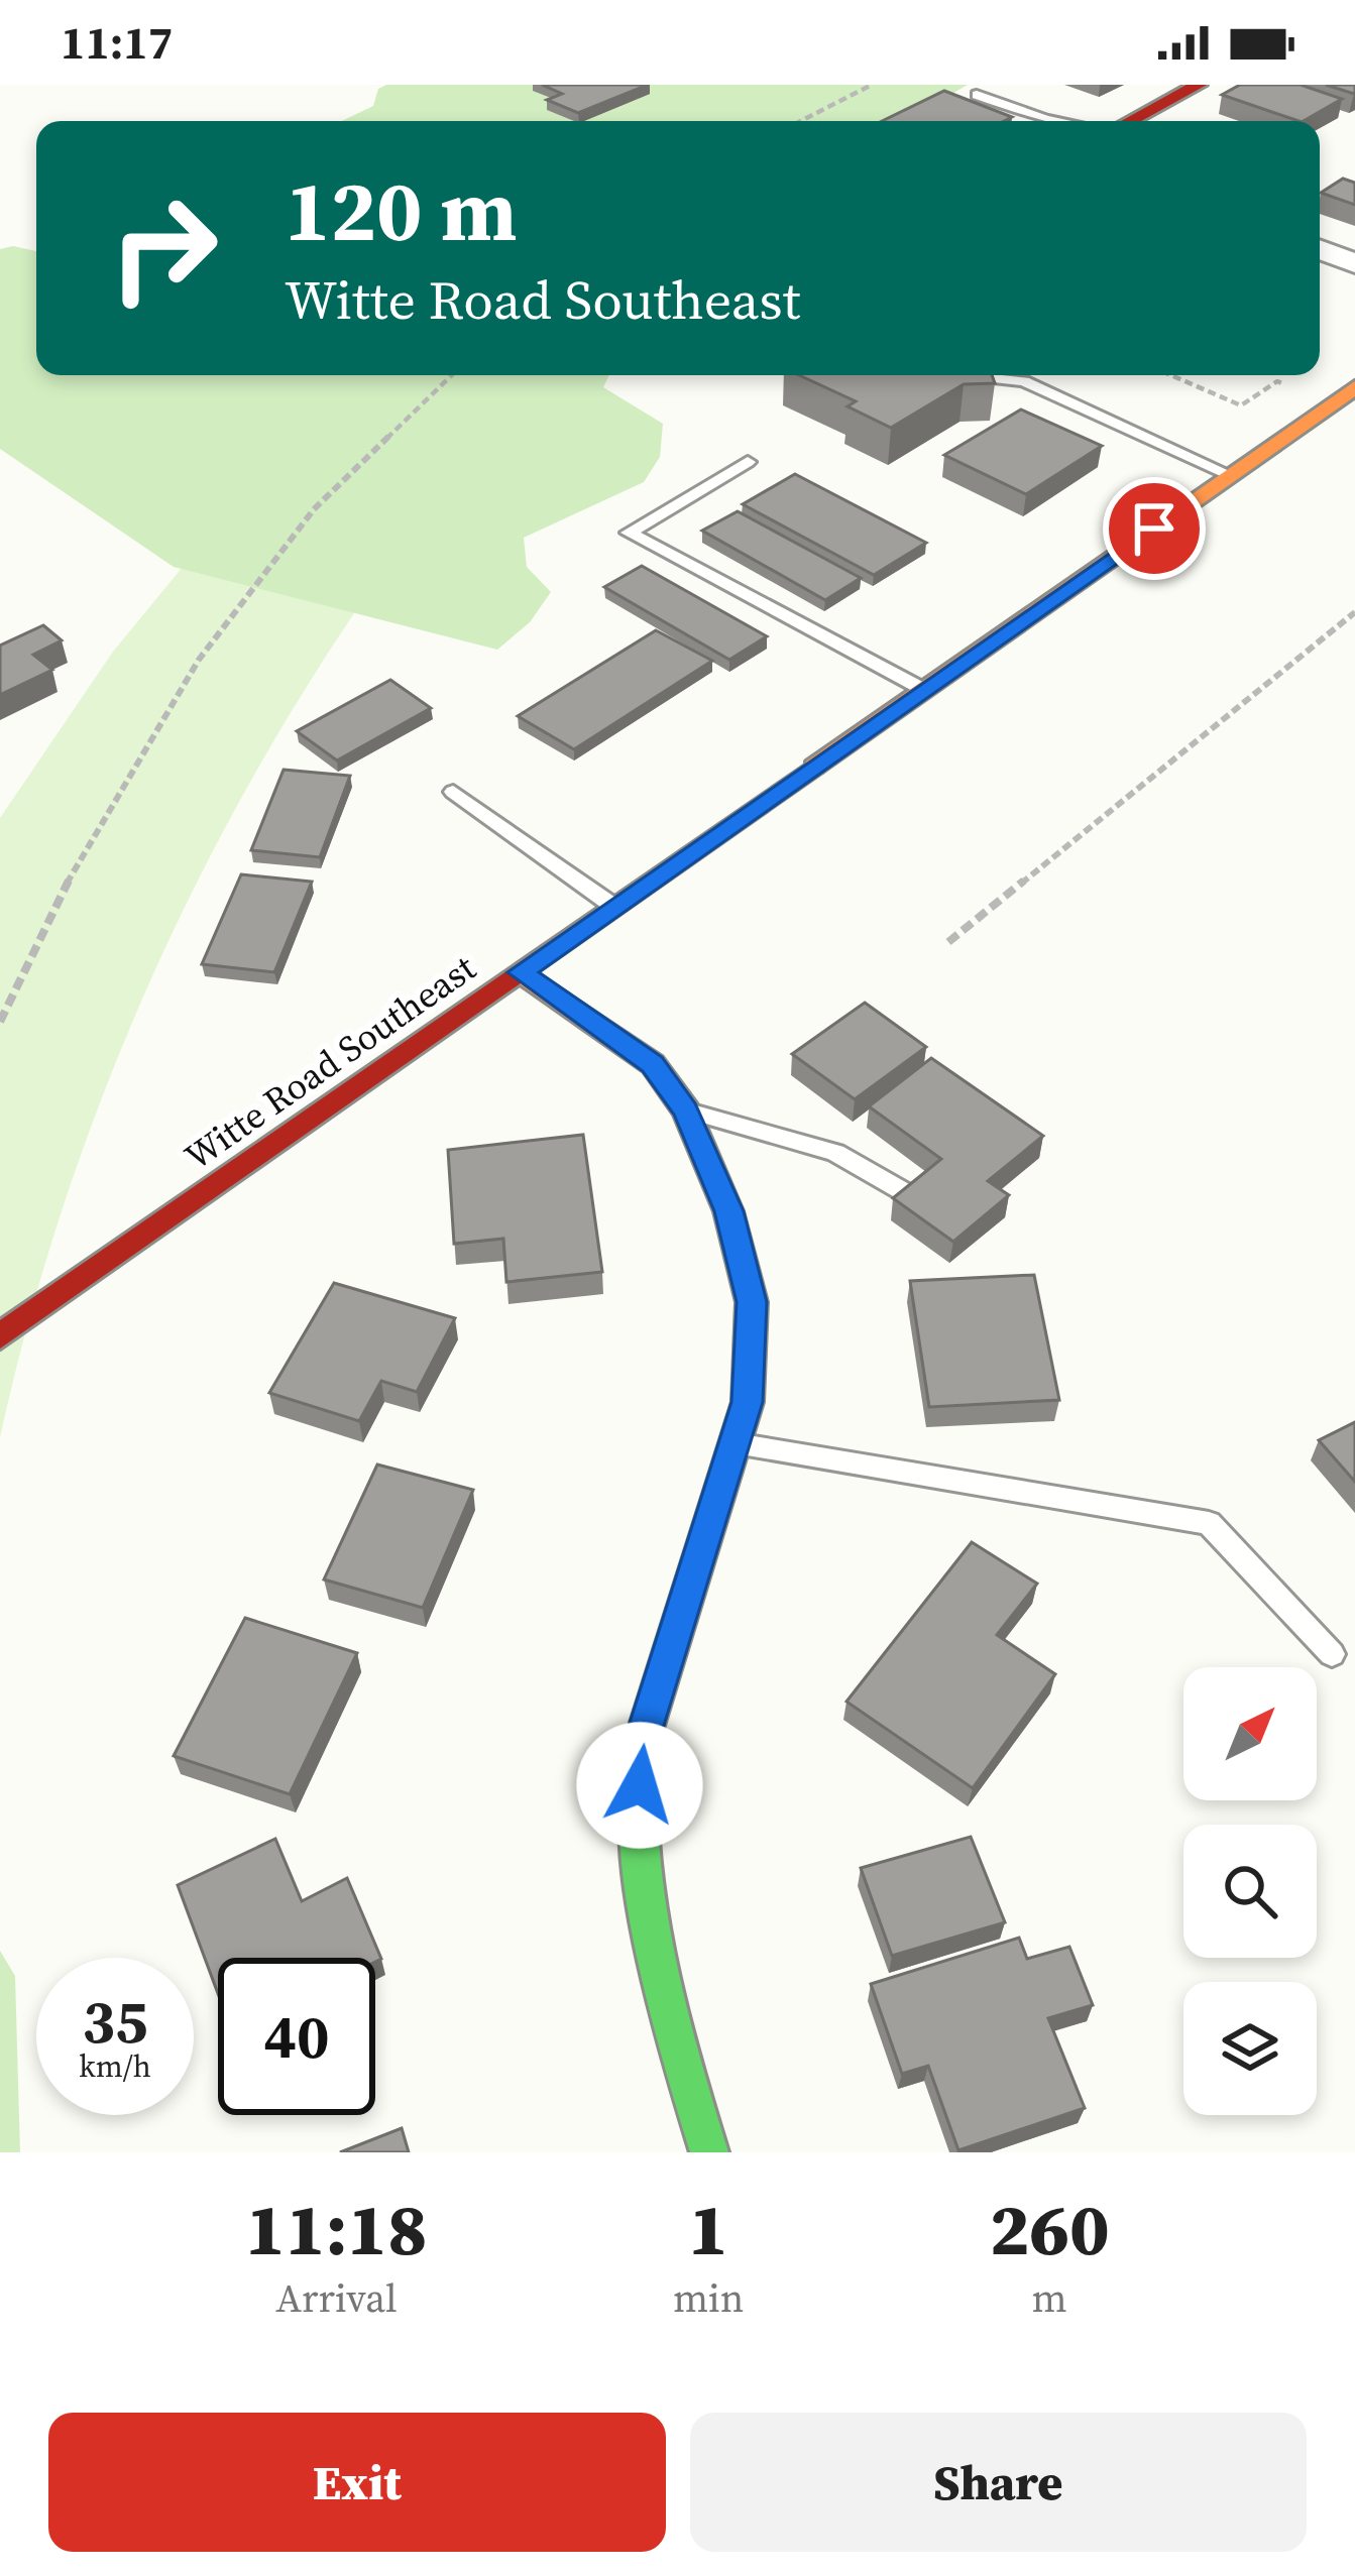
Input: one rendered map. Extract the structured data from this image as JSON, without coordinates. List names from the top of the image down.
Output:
{
  "streets": {
    "street": ["Witte Road Southeast"]
  },
  "north": "top right",
  "page": {
    "status": "11:17",
    "turn": ["120 m", "Witte Road Southeast"],
    "speed": "35 km/h",
    "limit": "40",
    "eta": [
      "11:18",
      "Arrival",
      "1",
      "min",
      "260",
      "m"
    ],
    "buttons": ["Exit", "Share"]
  }
}
